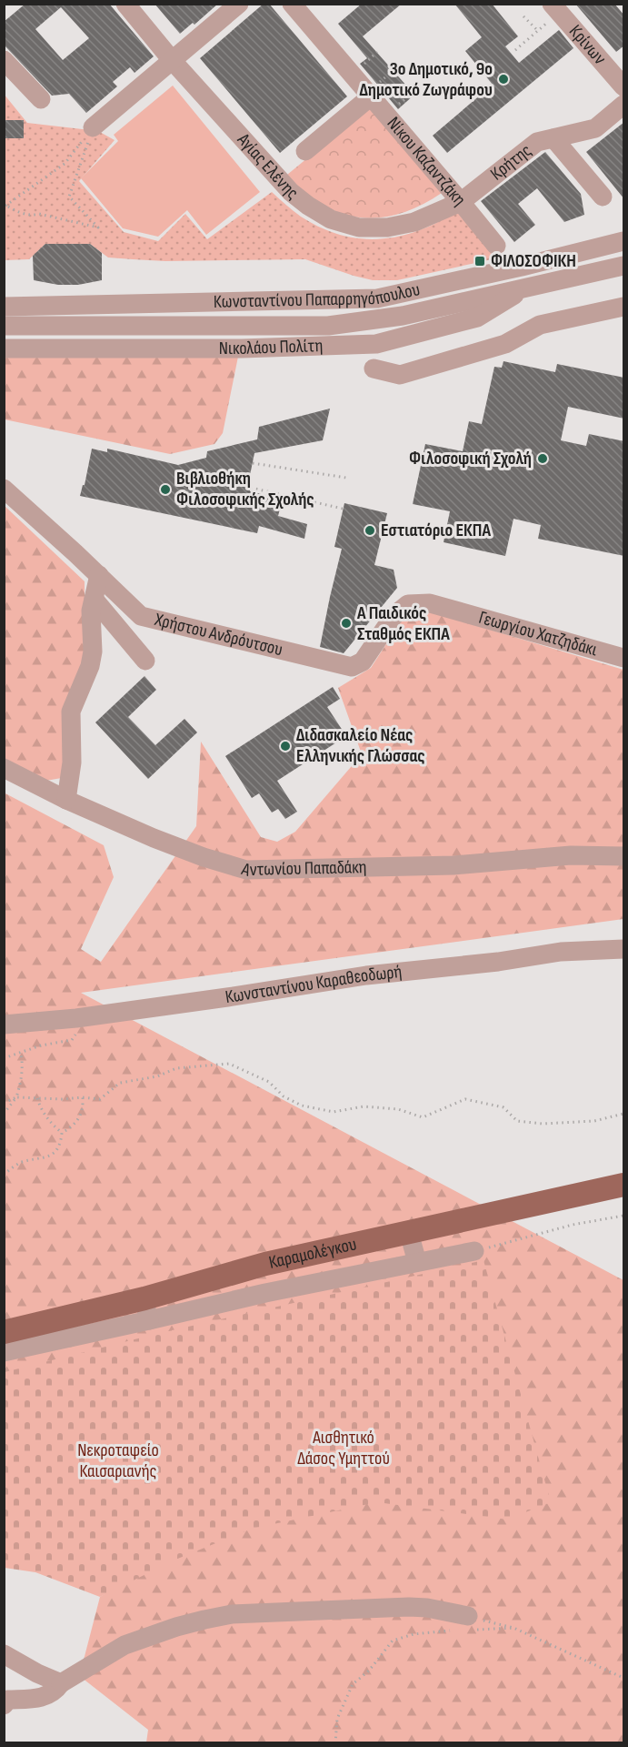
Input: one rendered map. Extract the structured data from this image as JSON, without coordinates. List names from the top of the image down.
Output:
{
  "streets": {
    "main road": ["Καραμολέγκου"],
    "street": [
      "Κρίνων",
      "Νίκου Καζαντζάκη",
      "Κρήτης",
      "Αγίας Ελένης",
      "Κωνσταντίνου Παπαρρηγόπουλου",
      "Νικολάου Πολίτη",
      "Γεωργίου Χατζηδάκι",
      "Χρήστου Ανδρόυτσου",
      "Αντωνίου Παπαδάκη",
      "Κωνσταντίνου Καραθεοδωρή"
    ]
  },
  "crossings": [
    ["Νίκου Καζαντζάκη", "Κρήτης"],
    ["Νίκου Καζαντζάκη", "Αγίας Ελένης"],
    ["Κρήτης", "Αγίας Ελένης"],
    ["Κωνσταντίνου Παπαρρηγόπουλου", "Νικολάου Πολίτη"],
    ["Γεωργίου Χατζηδάκι", "Χρήστου Ανδρόυτσου"]
  ],
  "parks": ["Αισθητικό Δάσος Υμηττού", "Νεκροταφείο Καισαριανής"],
  "places": {
    "other": [
      "3ο Δημοτικό, 9ο Δημοτικό Ζωγράφου",
      "Φιλοσοφική Σχολή",
      "Βιβλιοθήκη Φιλοσοφικής Σχολής",
      "Εστιατόριο ΕΚΠΑ",
      "Α Παιδικός Σταθμός ΕΚΠΑ",
      "Διδασκαλείο Νέας Ελληνικής Γλώσσας"
    ],
    "transit": ["ΦΙΛΟΣΟΦΙΚΗ"]
  }
}
